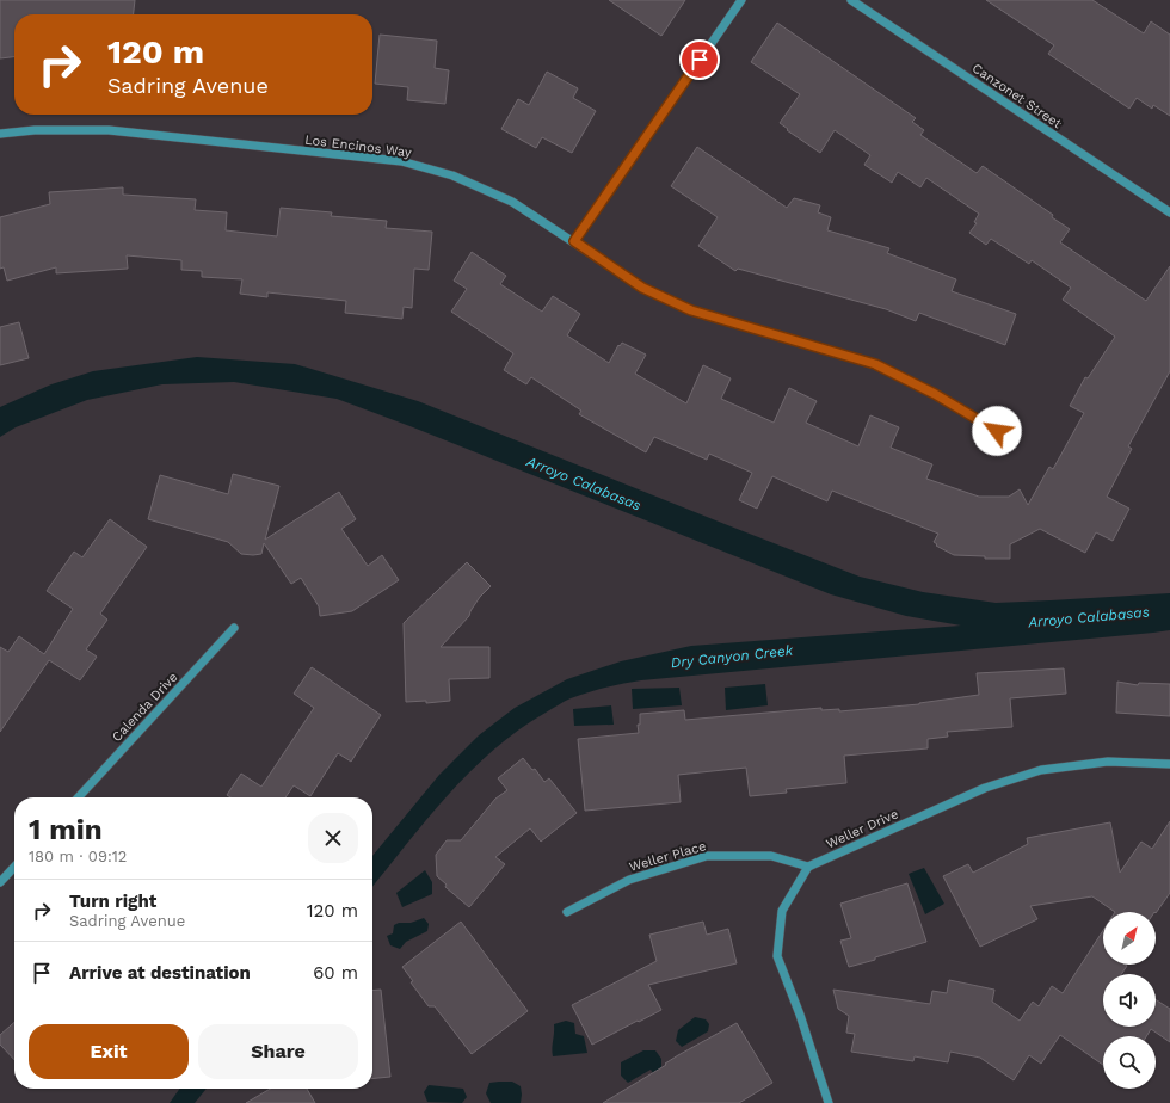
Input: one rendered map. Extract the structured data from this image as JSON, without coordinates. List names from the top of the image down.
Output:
{
  "streets": {
    "street": [
      "Canzonet Street",
      "Los Encinos Way",
      "Calenda Drive",
      "Weller Drive",
      "Weller Place"
    ]
  },
  "crossings": [
    ["Weller Drive", "Weller Place"]
  ],
  "water": ["Arroyo Calabasas", "Dry Canyon Creek"],
  "north": "top right",
  "page": {
    "turn": ["120 m", "Sadring Avenue"],
    "heading": ["1 min", "180 m · 09:12"],
    "list": [
      {
        "name": "Turn right",
        "note": "Sadring Avenue",
        "value": "120 m"
      },
      {
        "name": "Arrive at destination",
        "value": "60 m"
      }
    ],
    "buttons": ["Exit", "Share"]
  }
}
